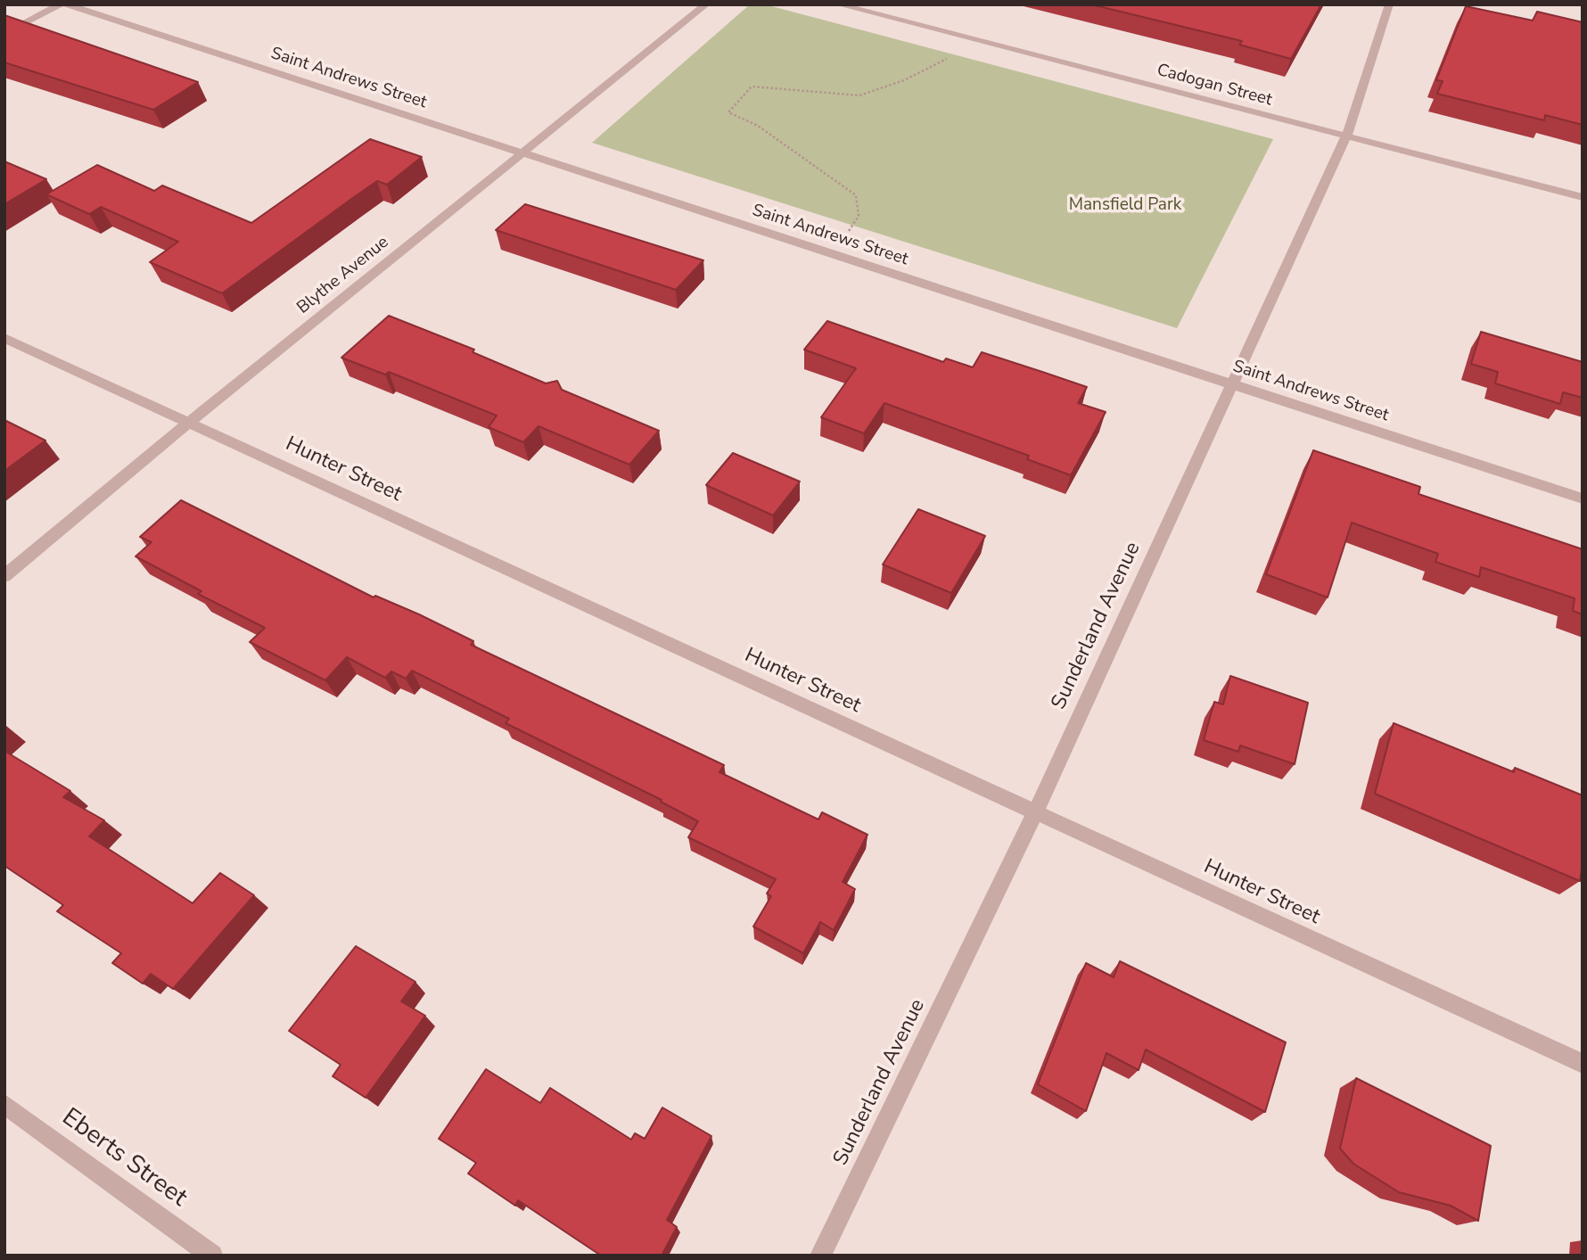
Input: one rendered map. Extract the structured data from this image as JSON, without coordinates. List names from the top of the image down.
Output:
{
  "streets": {
    "street": [
      "Saint Andrews Street",
      "Cadogan Street",
      "Blythe Avenue",
      "Hunter Street",
      "Sunderland Avenue",
      "Eberts Street"
    ]
  },
  "crossings": [
    ["Saint Andrews Street", "Blythe Avenue"],
    ["Saint Andrews Street", "Sunderland Avenue"],
    ["Cadogan Street", "Sunderland Avenue"],
    ["Blythe Avenue", "Hunter Street"],
    ["Hunter Street", "Sunderland Avenue"]
  ],
  "parks": ["Mansfield Park"]
}
